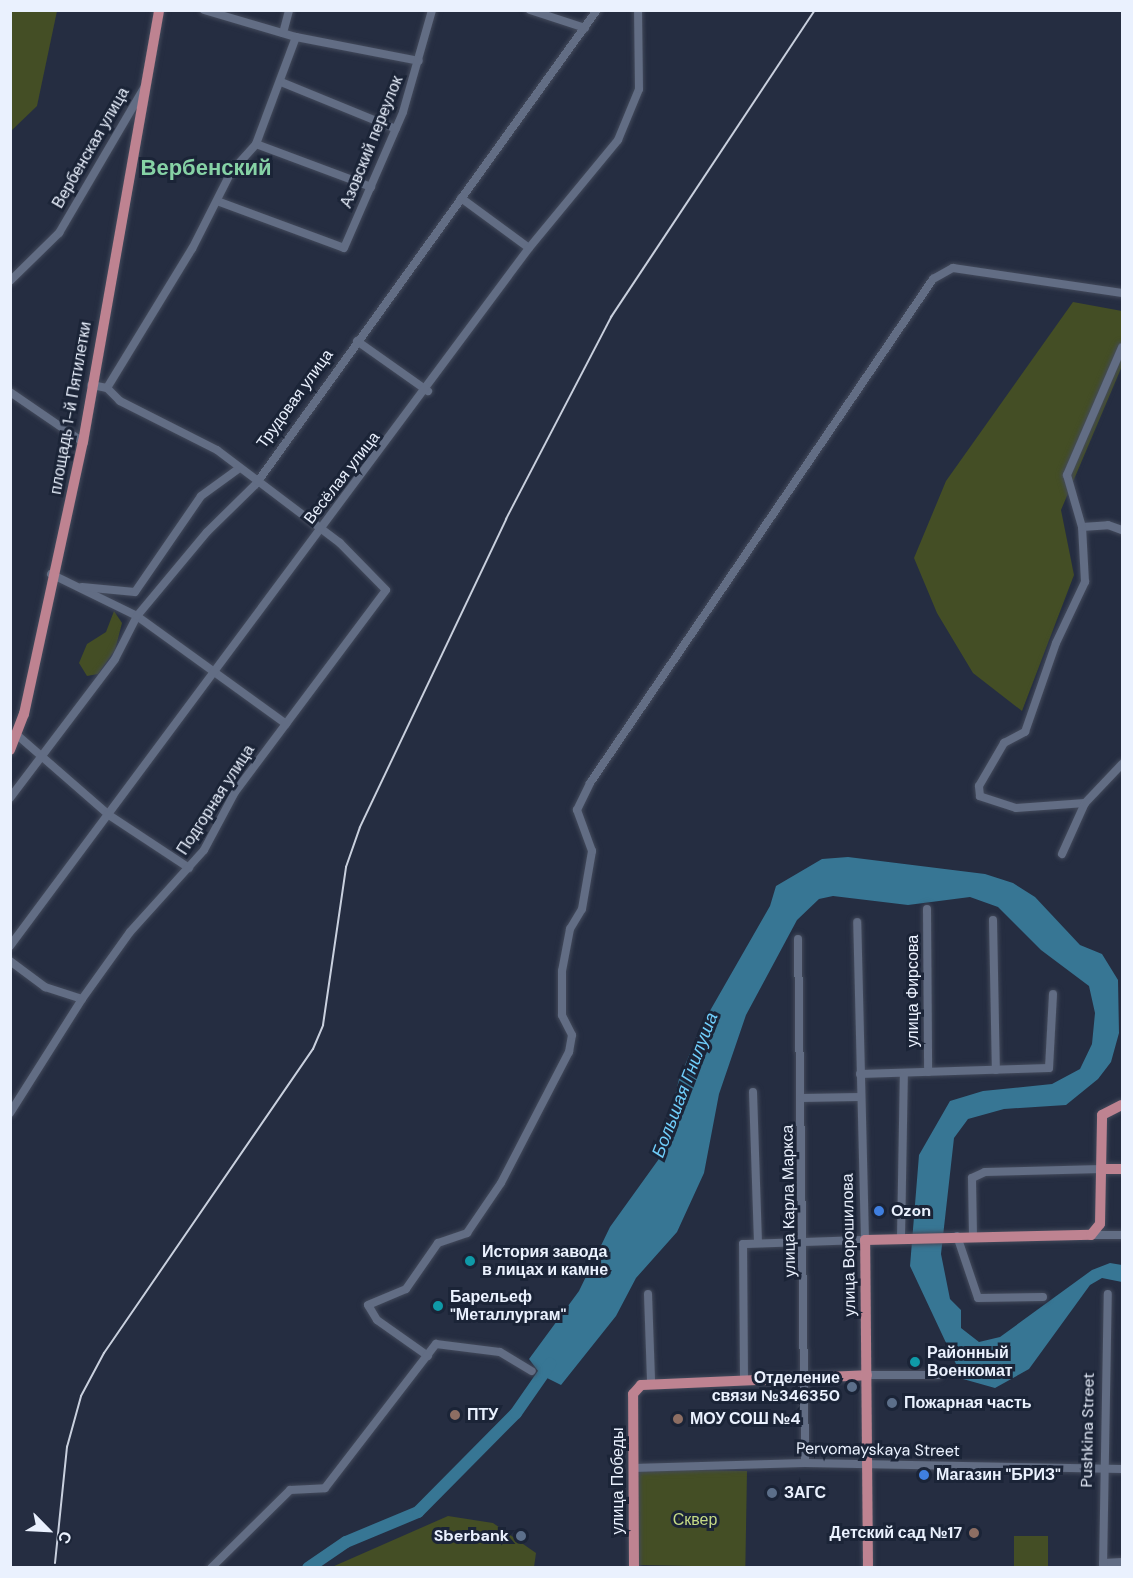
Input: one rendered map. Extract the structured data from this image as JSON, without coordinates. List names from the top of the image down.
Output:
{
  "streets": {
    "main road": [
      "Вербенская улица",
      "площадь 1-й Пятилетки",
      "улица Ворошилова",
      "улица Победы"
    ],
    "street": [
      "Азовский переулок",
      "Трудовая улица",
      "Весёлая улица",
      "Подгорная улица",
      "улица Фирсова",
      "улица Карла Маркса",
      "Pushkina Street",
      "Pervomayskaya Street"
    ]
  },
  "crossings": [
    ["Азовский переулок", "площадь 1-й Пятилетки"],
    ["Вербенская улица", "площадь 1-й Пятилетки"],
    ["Весёлая улица", "Подгорная улица"],
    ["улица Карла Маркса", "Pervomayskaya Street"],
    ["улица Ворошилова", "Pervomayskaya Street"],
    ["Pushkina Street", "Pervomayskaya Street"],
    ["Pervomayskaya Street", "улица Победы"]
  ],
  "districts": ["Вербенский"],
  "water": ["Большая Гнилуша"],
  "parks": ["Сквер"],
  "places": [
    "Ozon",
    "История завода в лицах и камне",
    "Барельеф \"Металлургам\"",
    "Районный Военкомат",
    "Отделение связи №346350",
    "Пожарная часть",
    "ПТУ",
    "МОУ СОШ №4",
    "Магазин \"БРИЗ\"",
    "ЗАГС",
    "Детский сад №17",
    "Sberbank"
  ],
  "north": "bottom right"
}
